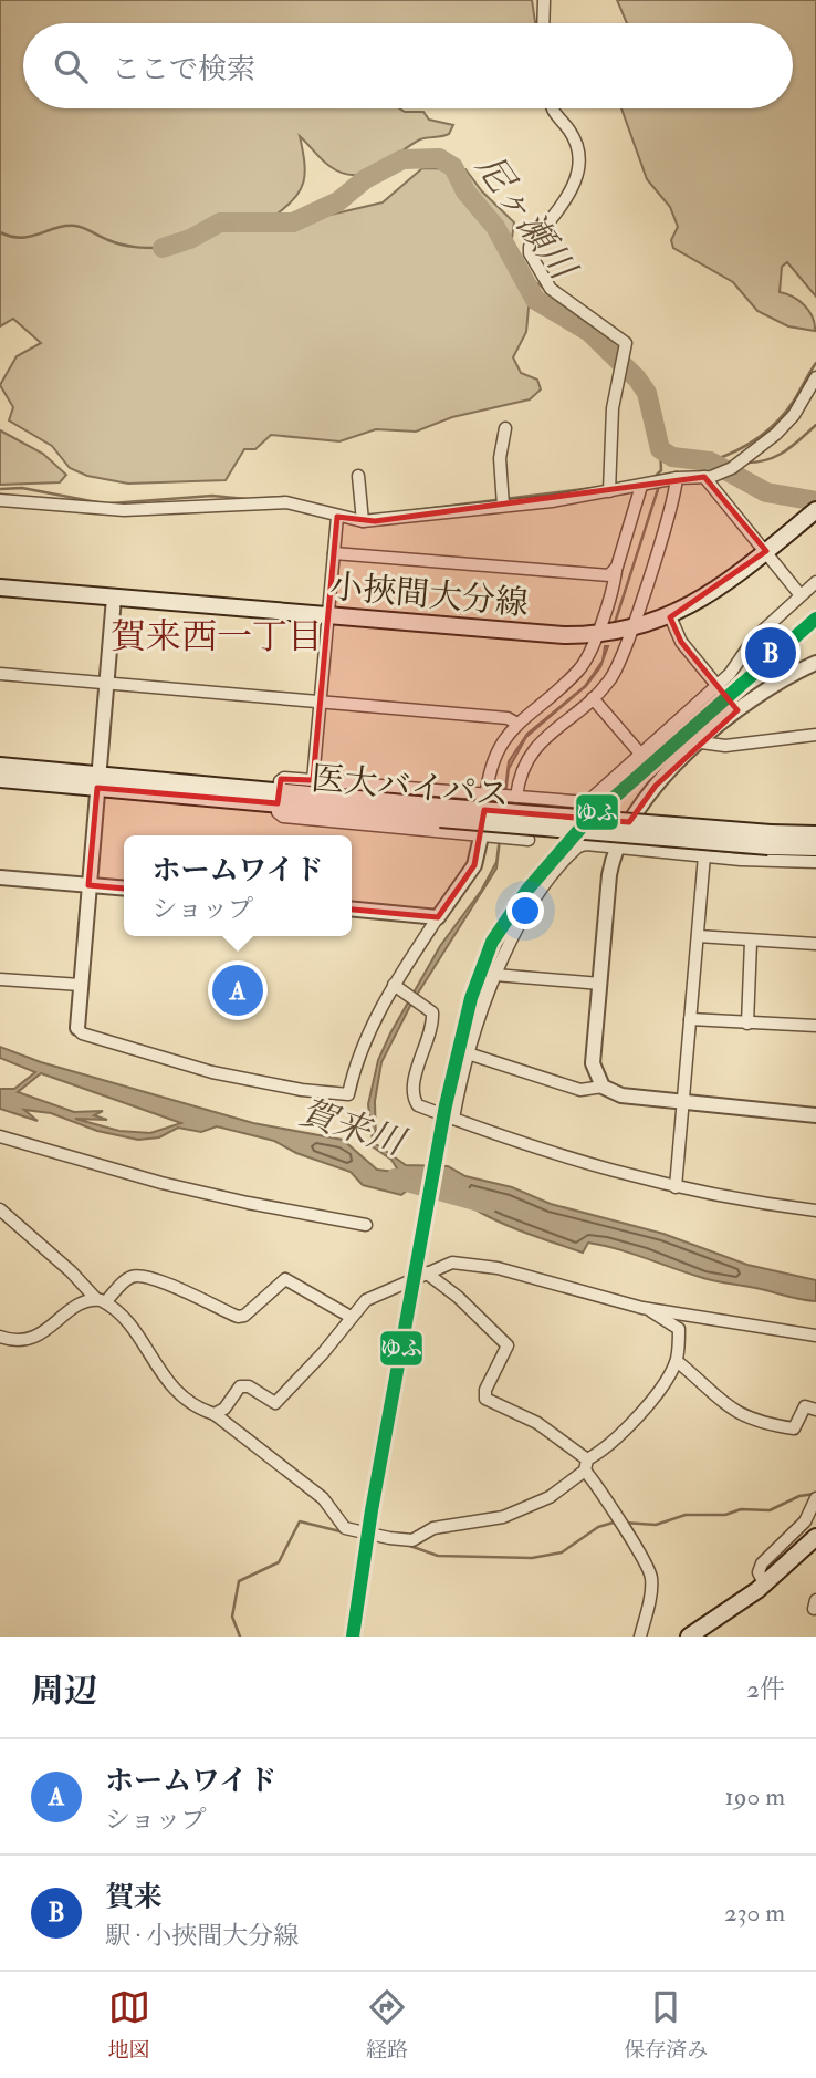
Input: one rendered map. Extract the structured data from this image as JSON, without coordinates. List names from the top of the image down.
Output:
{
  "streets": {
    "main road": ["小挾間大分線", "医大バイパス"]
  },
  "districts": ["賀来西一丁目"],
  "water": ["尼ヶ瀬川", "賀来川"],
  "lines": ["transit line ゆふ"],
  "page": {
    "search": "ここで検索",
    "pins": ["B", "A"],
    "popup": ["ホームワイド", "ショップ"],
    "heading": ["周辺", "2件"],
    "list": [
      {
        "mark": "A",
        "name": "ホームワイド",
        "note": "ショップ",
        "value": "190 m"
      },
      {
        "mark": "B",
        "name": "賀来",
        "note": "駅 · 小挾間大分線",
        "value": "230 m"
      }
    ],
    "nav": ["地図", "経路", "保存済み"]
  }
}
